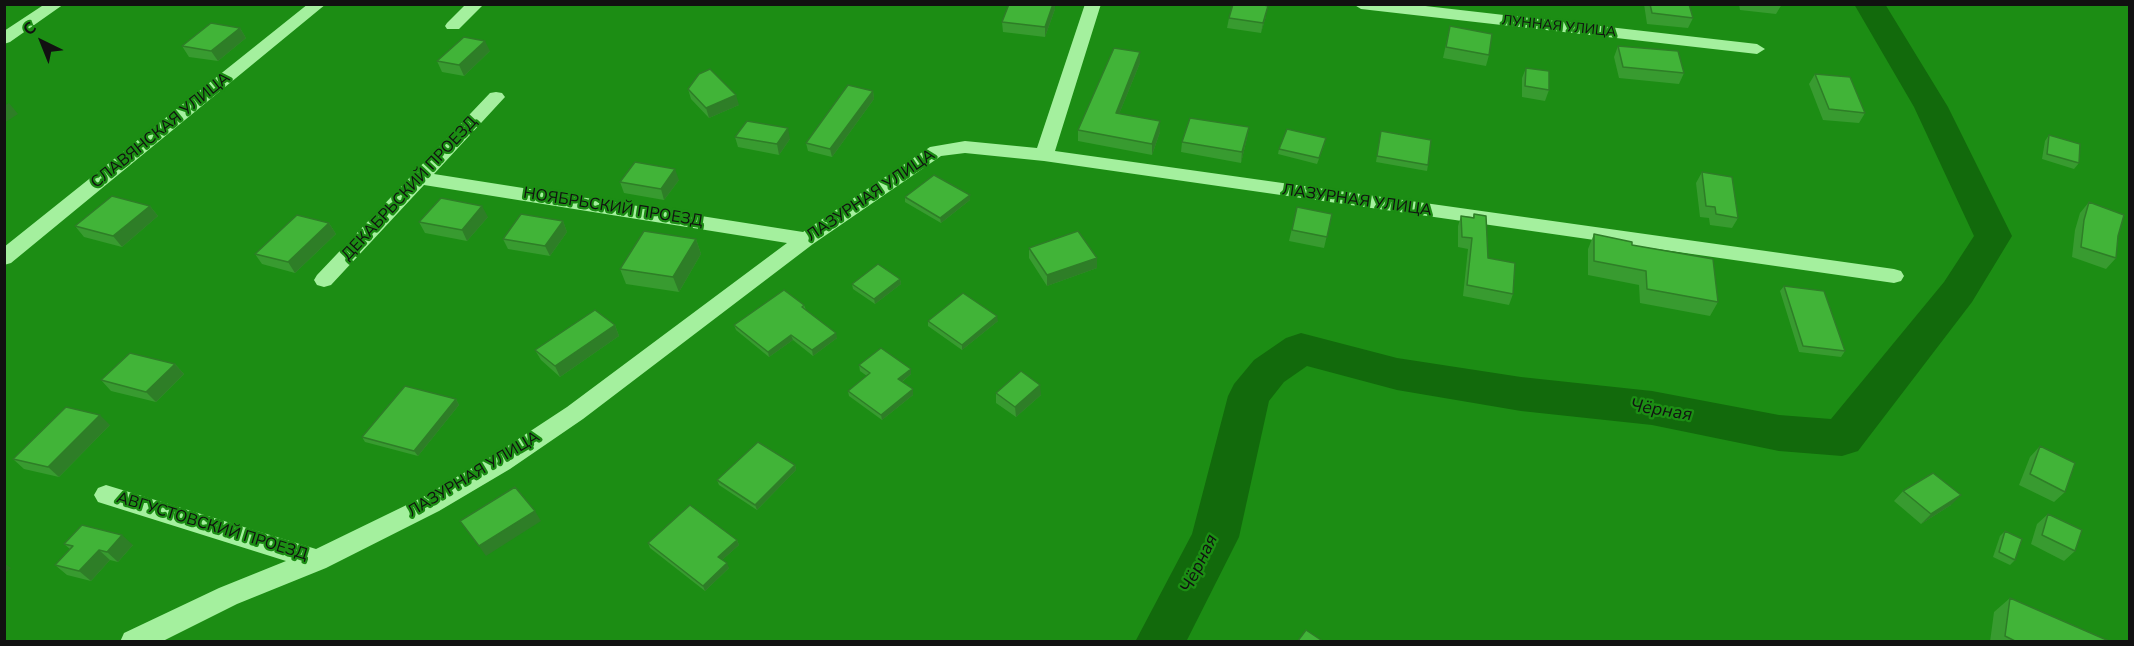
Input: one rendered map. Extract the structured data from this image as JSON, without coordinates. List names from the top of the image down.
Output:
{
  "streets": {
    "street": [
      "ЛУННАЯ УЛИЦА",
      "СЛАВЯНСКАЯ УЛИЦА",
      "ДЕКАБРЬСКИЙ ПРОЕЗД",
      "ЛАЗУРНАЯ УЛИЦА",
      "НОЯБРЬСКИЙ ПРОЕЗД",
      "АВГУСТОВСКИЙ ПРОЕЗД"
    ]
  },
  "crossings": [
    ["ДЕКАБРЬСКИЙ ПРОЕЗД", "НОЯБРЬСКИЙ ПРОЕЗД"],
    ["ЛАЗУРНАЯ УЛИЦА", "НОЯБРЬСКИЙ ПРОЕЗД"],
    ["ЛАЗУРНАЯ УЛИЦА", "АВГУСТОВСКИЙ ПРОЕЗД"]
  ],
  "water": ["Чёрная"],
  "north": "top left"
}
